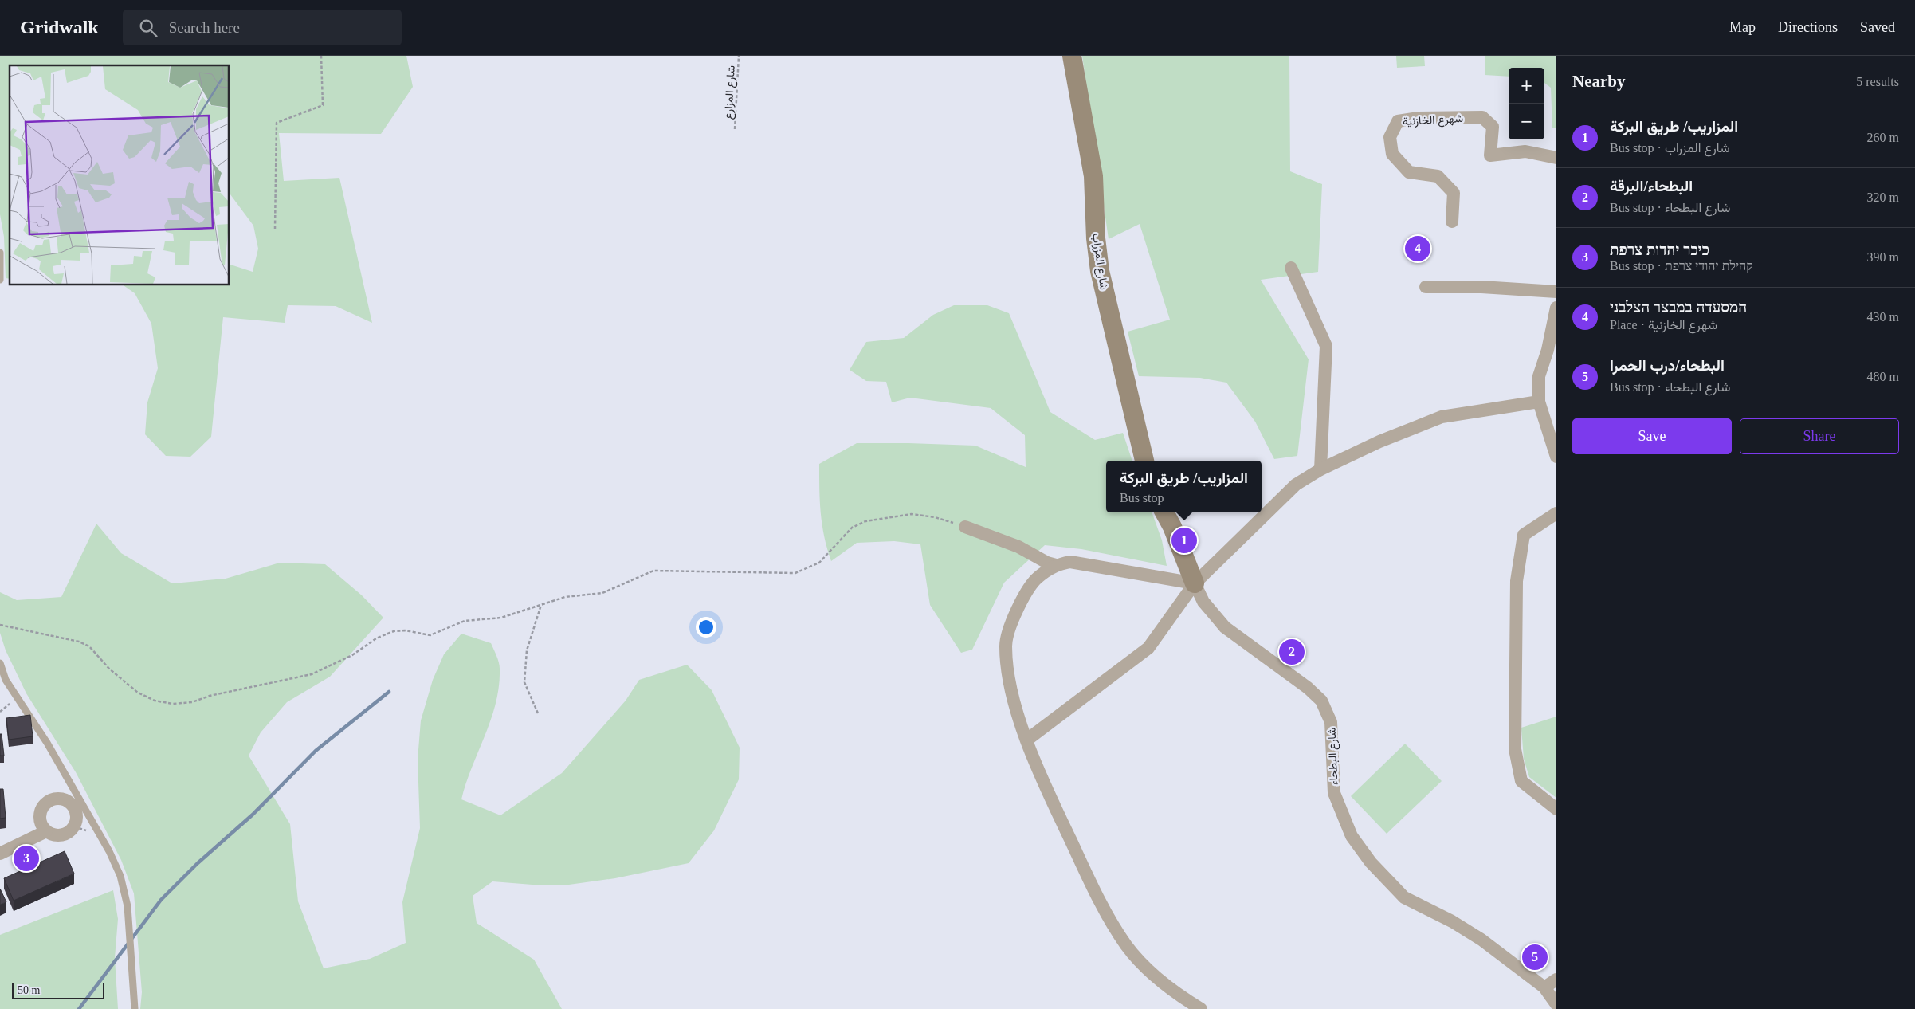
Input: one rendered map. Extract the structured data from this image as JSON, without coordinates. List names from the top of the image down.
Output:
{
  "streets": {
    "street": ["شهرع الخازنية", "شارع المزراب", "شارع البطحاء"],
    "path": ["شارع المزارع"]
  },
  "scale_bar": "50 m",
  "page": {
    "header": "Gridwalk",
    "search": "Search here",
    "nav": ["Map", "Directions", "Saved"],
    "heading": ["Nearby", "5 results"],
    "map_buttons": ["+", "−"],
    "list": [
      {
        "mark": "1",
        "name": "المزاريب/ طريق البركة",
        "note": "Bus stop · شارع المزراب",
        "value": "260 m"
      },
      {
        "mark": "2",
        "name": "البطحاء/البرقة",
        "note": "Bus stop · شارع البطحاء",
        "value": "320 m"
      },
      {
        "mark": "3",
        "name": "כיכר יהדות צרפת",
        "note": "Bus stop · קהילת יהודי צרפת",
        "value": "390 m"
      },
      {
        "mark": "4",
        "name": "המסעדה במבצר הצלבני",
        "note": "Place · شهرع الخازنية",
        "value": "430 m"
      },
      {
        "mark": "5",
        "name": "البطحاء/درب الحمرا",
        "note": "Bus stop · شارع البطحاء",
        "value": "480 m"
      }
    ],
    "pins": [
      "4",
      "1",
      "2",
      "3",
      "5"
    ],
    "buttons": ["Save", "Share"],
    "popup": ["المزاريب/ طريق البركة", "Bus stop"],
    "scale": "50 m"
  }
}
